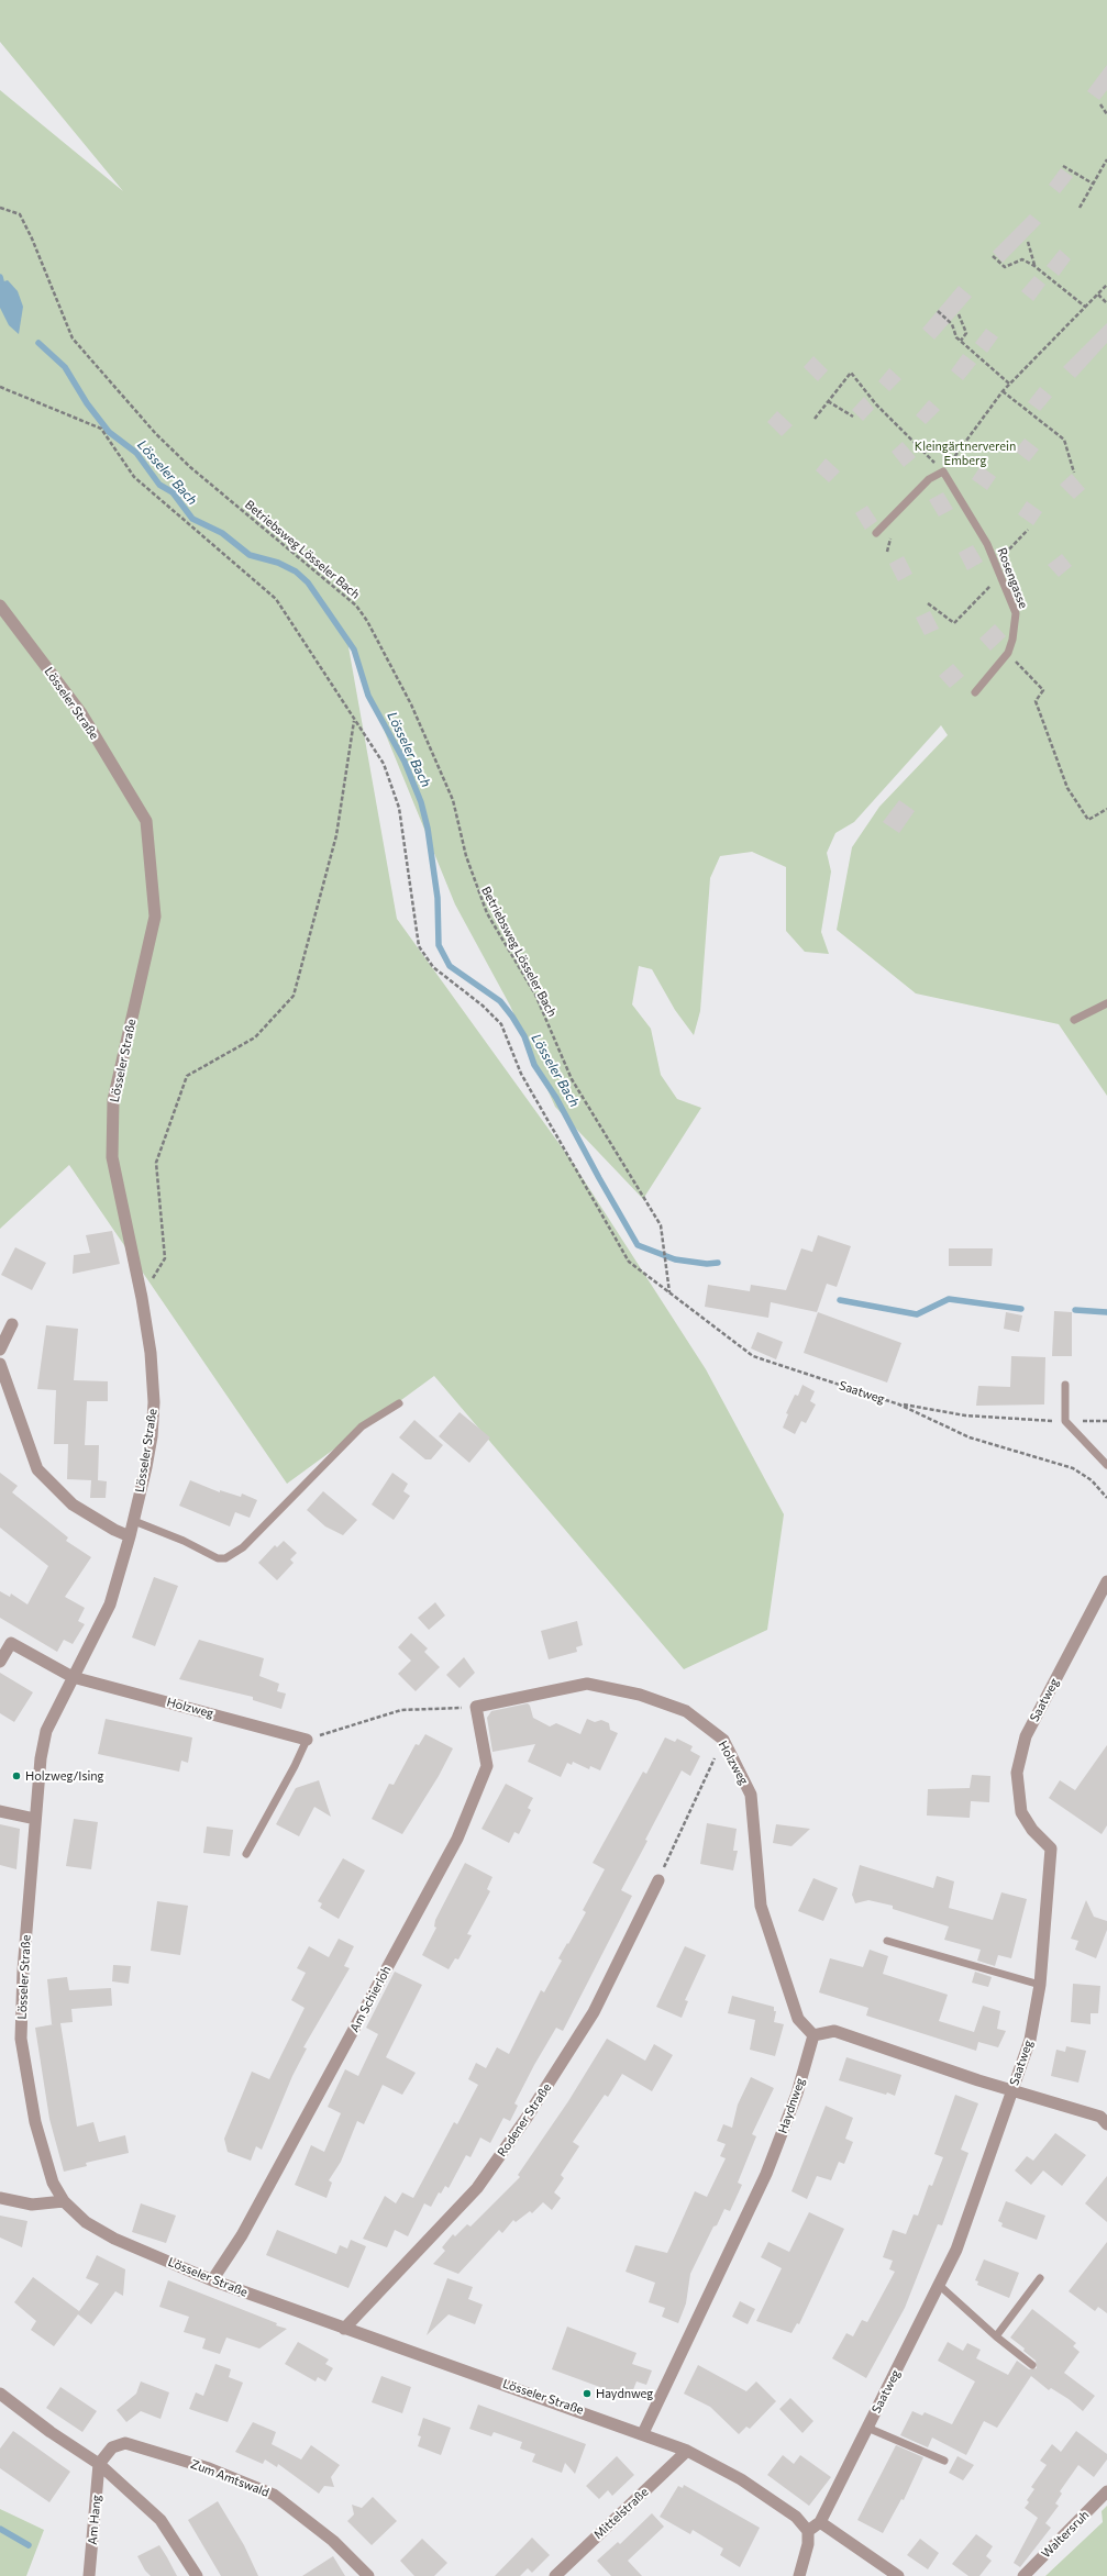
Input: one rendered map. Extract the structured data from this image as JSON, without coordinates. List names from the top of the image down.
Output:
{
  "streets": {
    "street": [
      "Lösseler Straße",
      "Saatweg",
      "Holzweg",
      "Am Schierloh",
      "Haydnweg",
      "Rodener Straße",
      "Zum Amtswald",
      "Mittelstraße",
      "Am Hang",
      "Waltersruh"
    ],
    "lane": ["Rosengasse"],
    "path": ["Betriebsweg Lösseler Bach"]
  },
  "crossings": [
    ["Betriebsweg Lösseler Bach", "Saatweg"],
    ["Lösseler Straße", "Saatweg"],
    ["Lösseler Straße", "Holzweg"],
    ["Lösseler Straße", "Am Schierloh"],
    ["Lösseler Straße", "Haydnweg"],
    ["Lösseler Straße", "Rodener Straße"],
    ["Lösseler Straße", "Mittelstraße"],
    ["Holzweg", "Am Schierloh"],
    ["Holzweg", "Haydnweg"],
    ["Zum Amtswald", "Am Hang"]
  ],
  "water": ["Lösseler Bach"],
  "parks": ["Kleingärtnerverein Emberg"],
  "places": ["Holzweg/Ising", "Haydnweg"]
}
